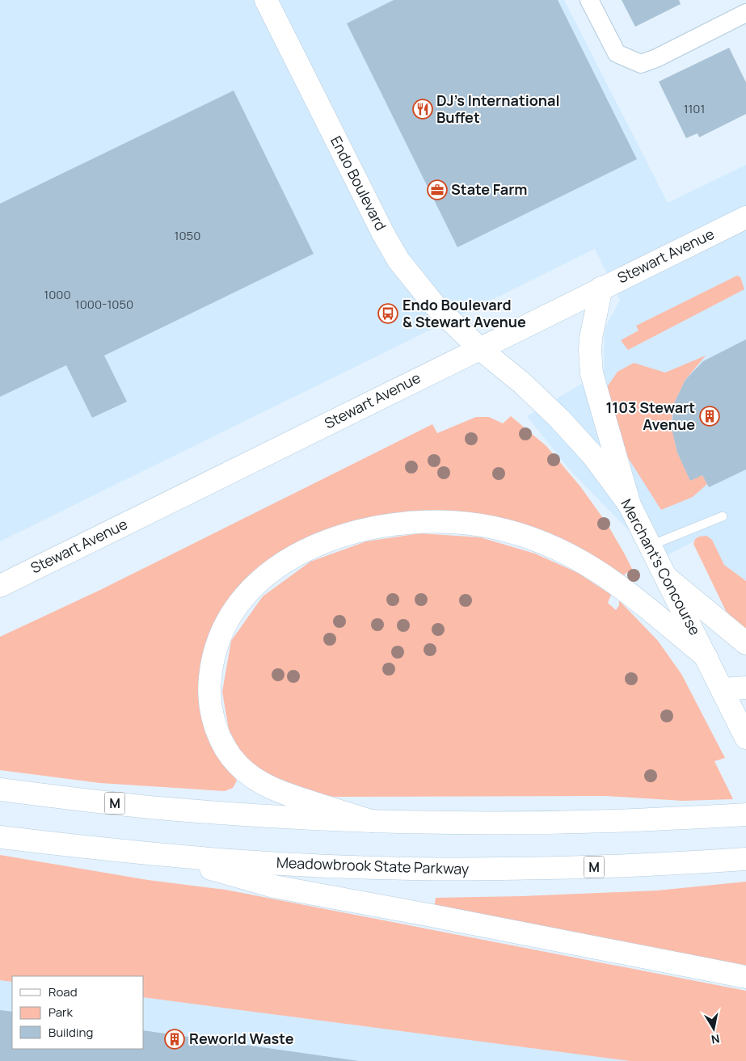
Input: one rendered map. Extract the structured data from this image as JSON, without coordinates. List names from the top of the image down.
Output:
{
  "streets": {
    "main road": [
      "Endo Boulevard",
      "Stewart Avenue",
      "Merchant's Concourse",
      "M",
      "Meadowbrook State Parkway"
    ]
  },
  "crossings": [
    ["Endo Boulevard", "Stewart Avenue"],
    ["Endo Boulevard", "Merchant's Concourse"],
    ["Stewart Avenue", "Merchant's Concourse"]
  ],
  "places": {
    "restaurant": ["DJ's International Buffet"],
    "office": ["State Farm"],
    "bus stop": ["Endo Boulevard & Stewart Avenue"],
    "building": ["1103 Stewart Avenue", "Reworld Waste"]
  },
  "house_numbers": [
    "1101",
    "1050",
    "1000",
    "1000-1050"
  ],
  "legend": ["Road", "Park", "Building"],
  "north": "bottom"
}
